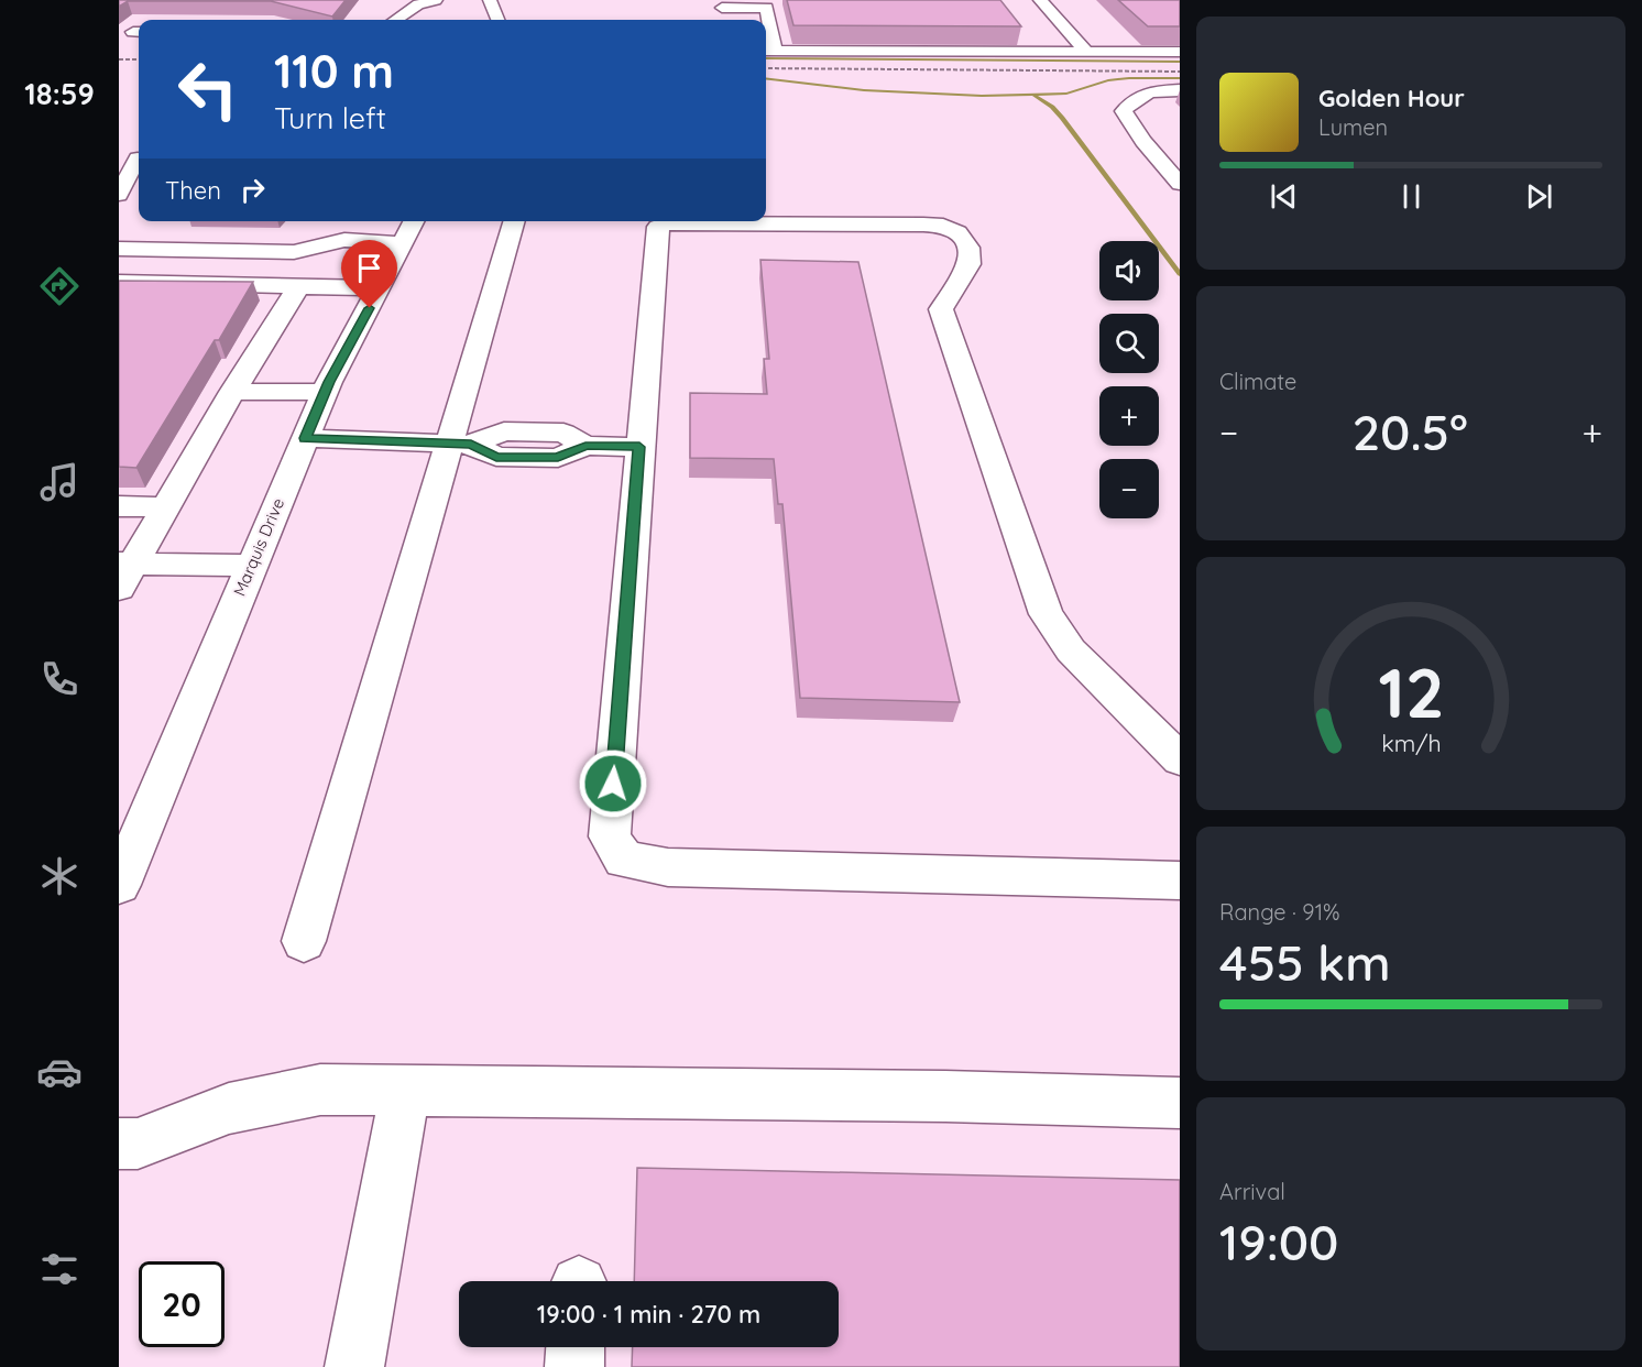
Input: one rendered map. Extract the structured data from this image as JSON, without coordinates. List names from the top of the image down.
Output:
{
  "streets": {
    "street": ["Marquis Drive"]
  },
  "page": {
    "tabs": "18:59",
    "turn": ["110 m", "Turn left"],
    "song": ["Golden Hour", "Lumen"],
    "then": "Then",
    "map_buttons": ["+", "−"],
    "tile": [
      "Climate",
      ["Range · 91%", "455 km"],
      ["Arrival", "19:00"]
    ],
    "heat": ["−", "20.5°", "+"],
    "limit": "20",
    "trip": "19:00 · 1 min · 270 m",
    "gauge": ["12", "km/h"]
  }
}
